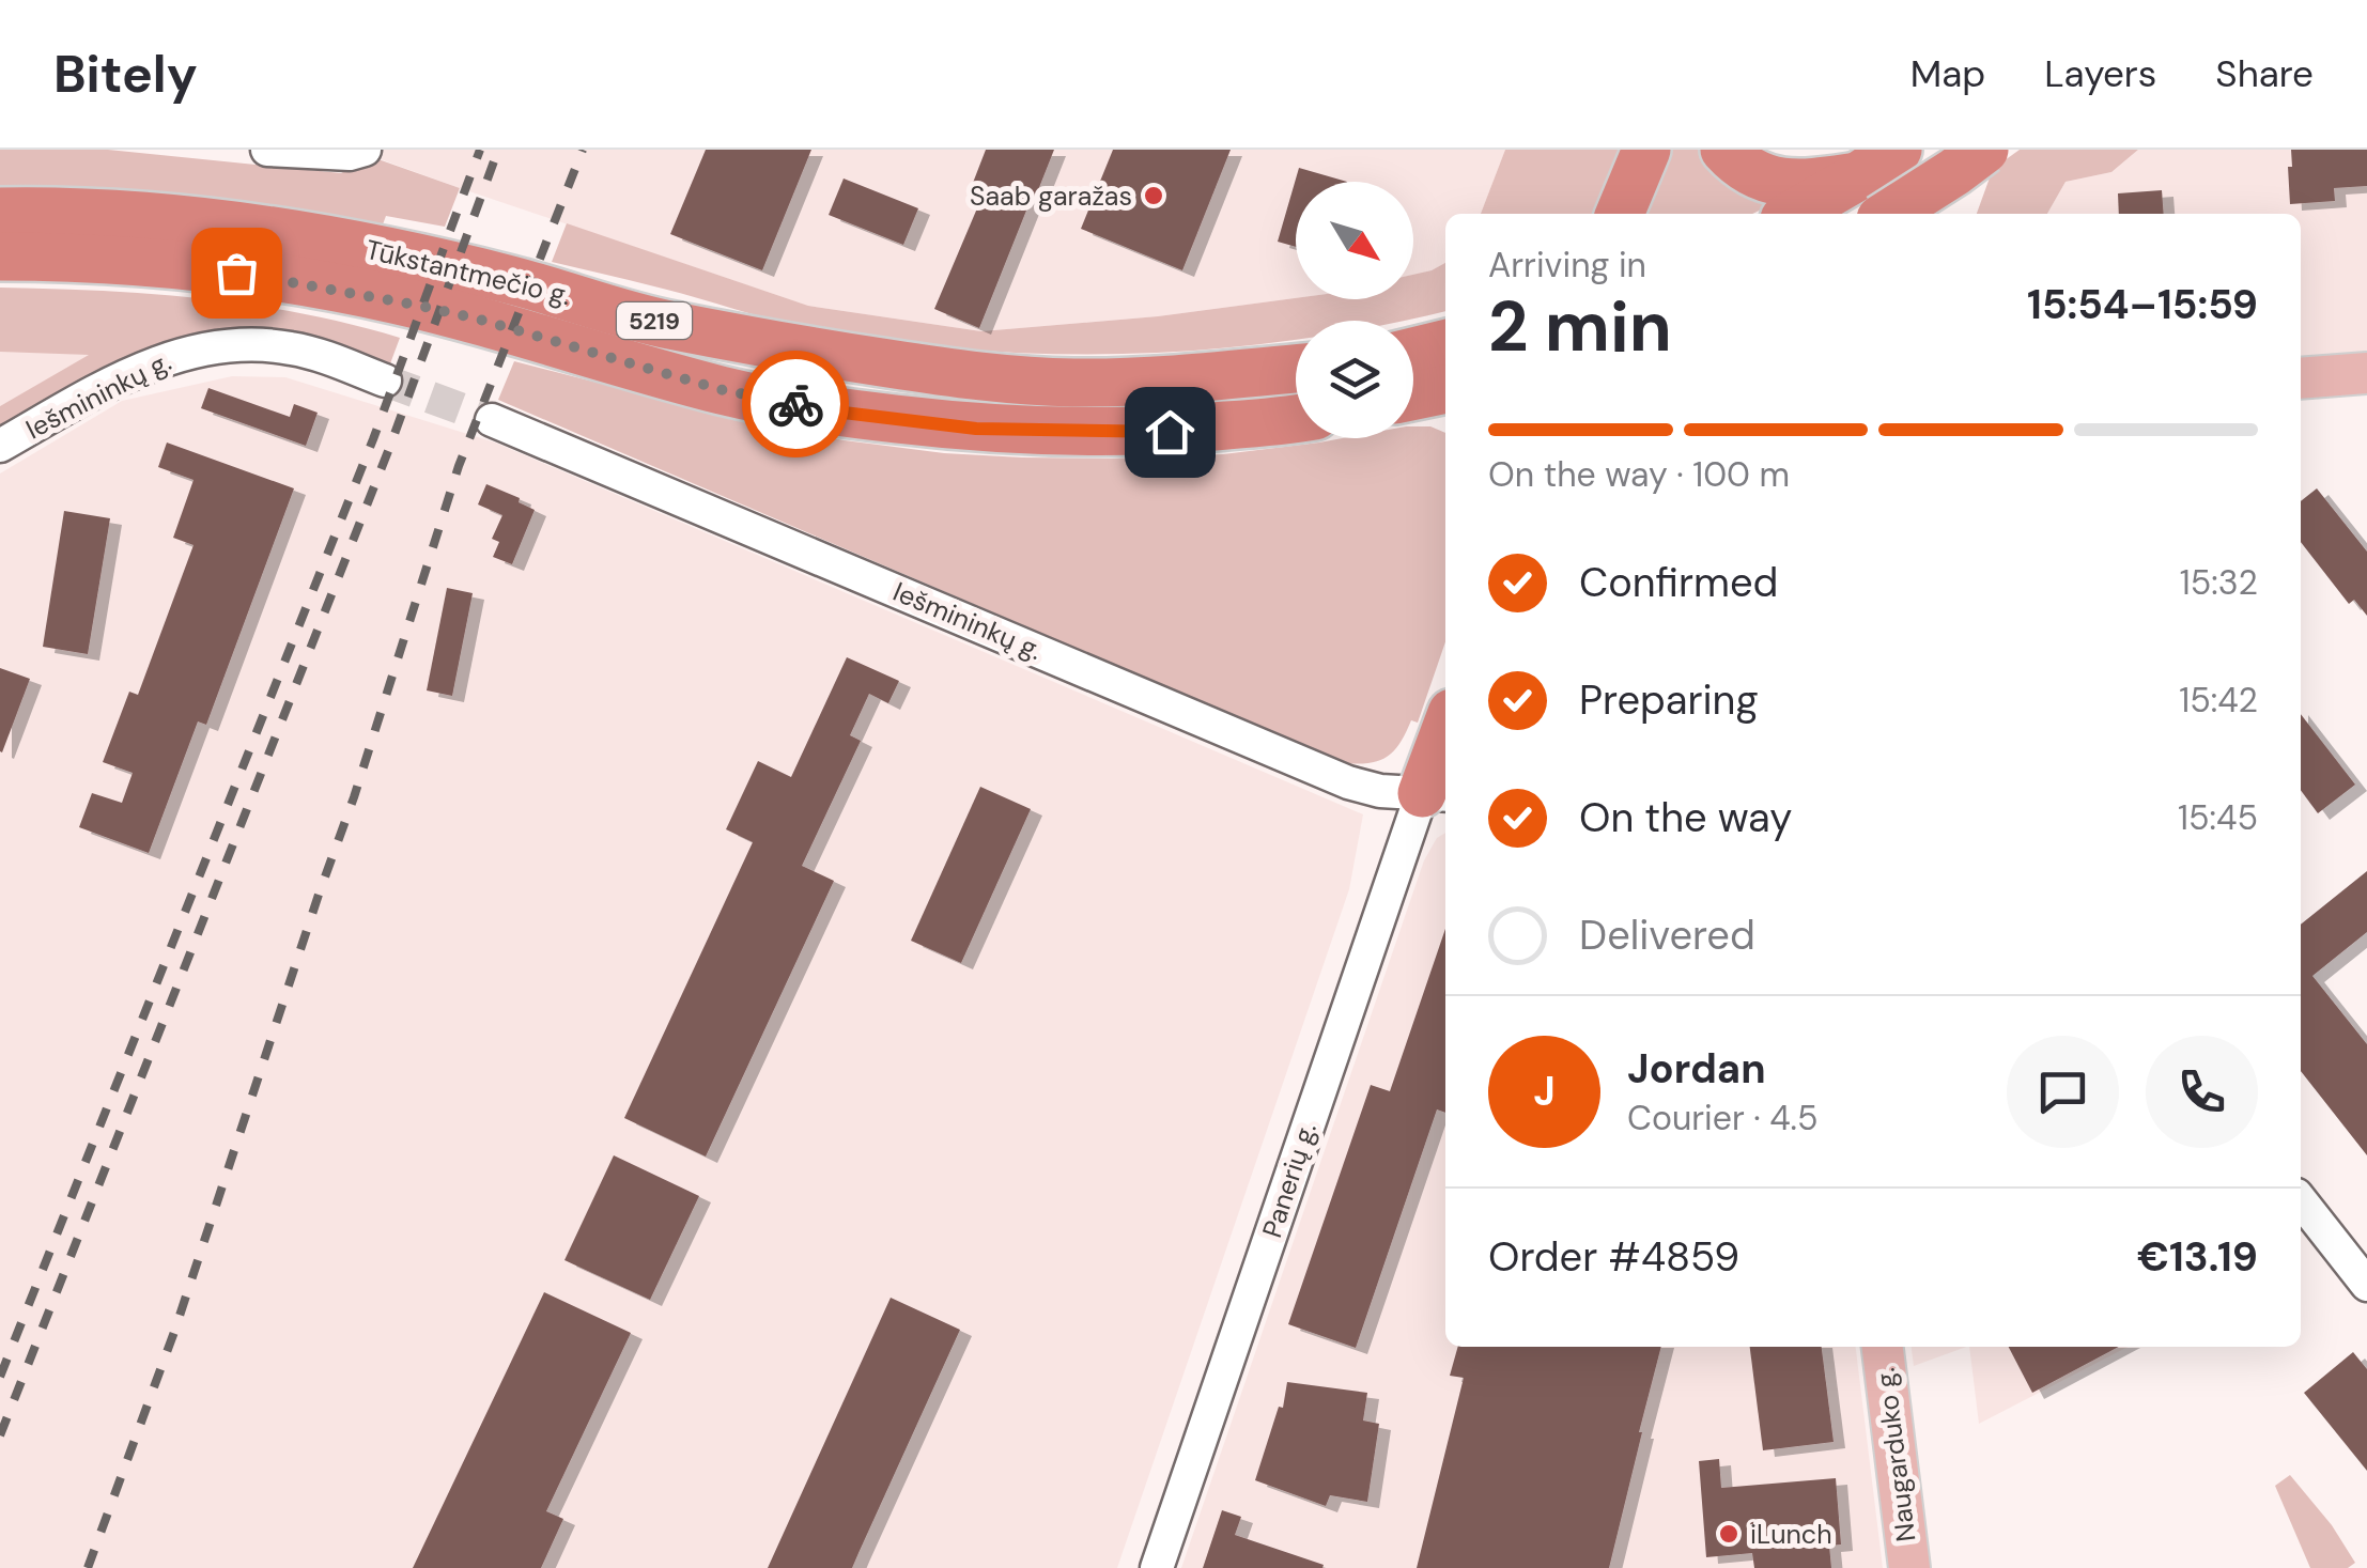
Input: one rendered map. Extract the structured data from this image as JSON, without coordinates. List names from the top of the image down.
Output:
{
  "streets": {
    "highway": ["Tūkstantmečio g.", "5219"],
    "main road": ["Naugarduko g."],
    "street": ["Iešmininkų g.", "Panerių g."]
  },
  "crossings": [
    ["Iešmininkų g.", "Panerių g."]
  ],
  "places": ["Saab garažas", "iLunch"],
  "north": "bottom right",
  "page": {
    "header": "Bitely",
    "nav": ["Map", "Layers", "Share"],
    "heading": ["2 min", "Arriving in", "15:54–15:59"],
    "panel": [
      "Jordan",
      "Courier · 4.5",
      "Order #4859",
      "€13.19"
    ],
    "bar": "On the way · 100 m",
    "list": [
      ["Confirmed", "15:32"],
      ["Preparing", "15:42"],
      ["On the way", "15:45"],
      "Delivered"
    ],
    "round": "J"
  }
}
